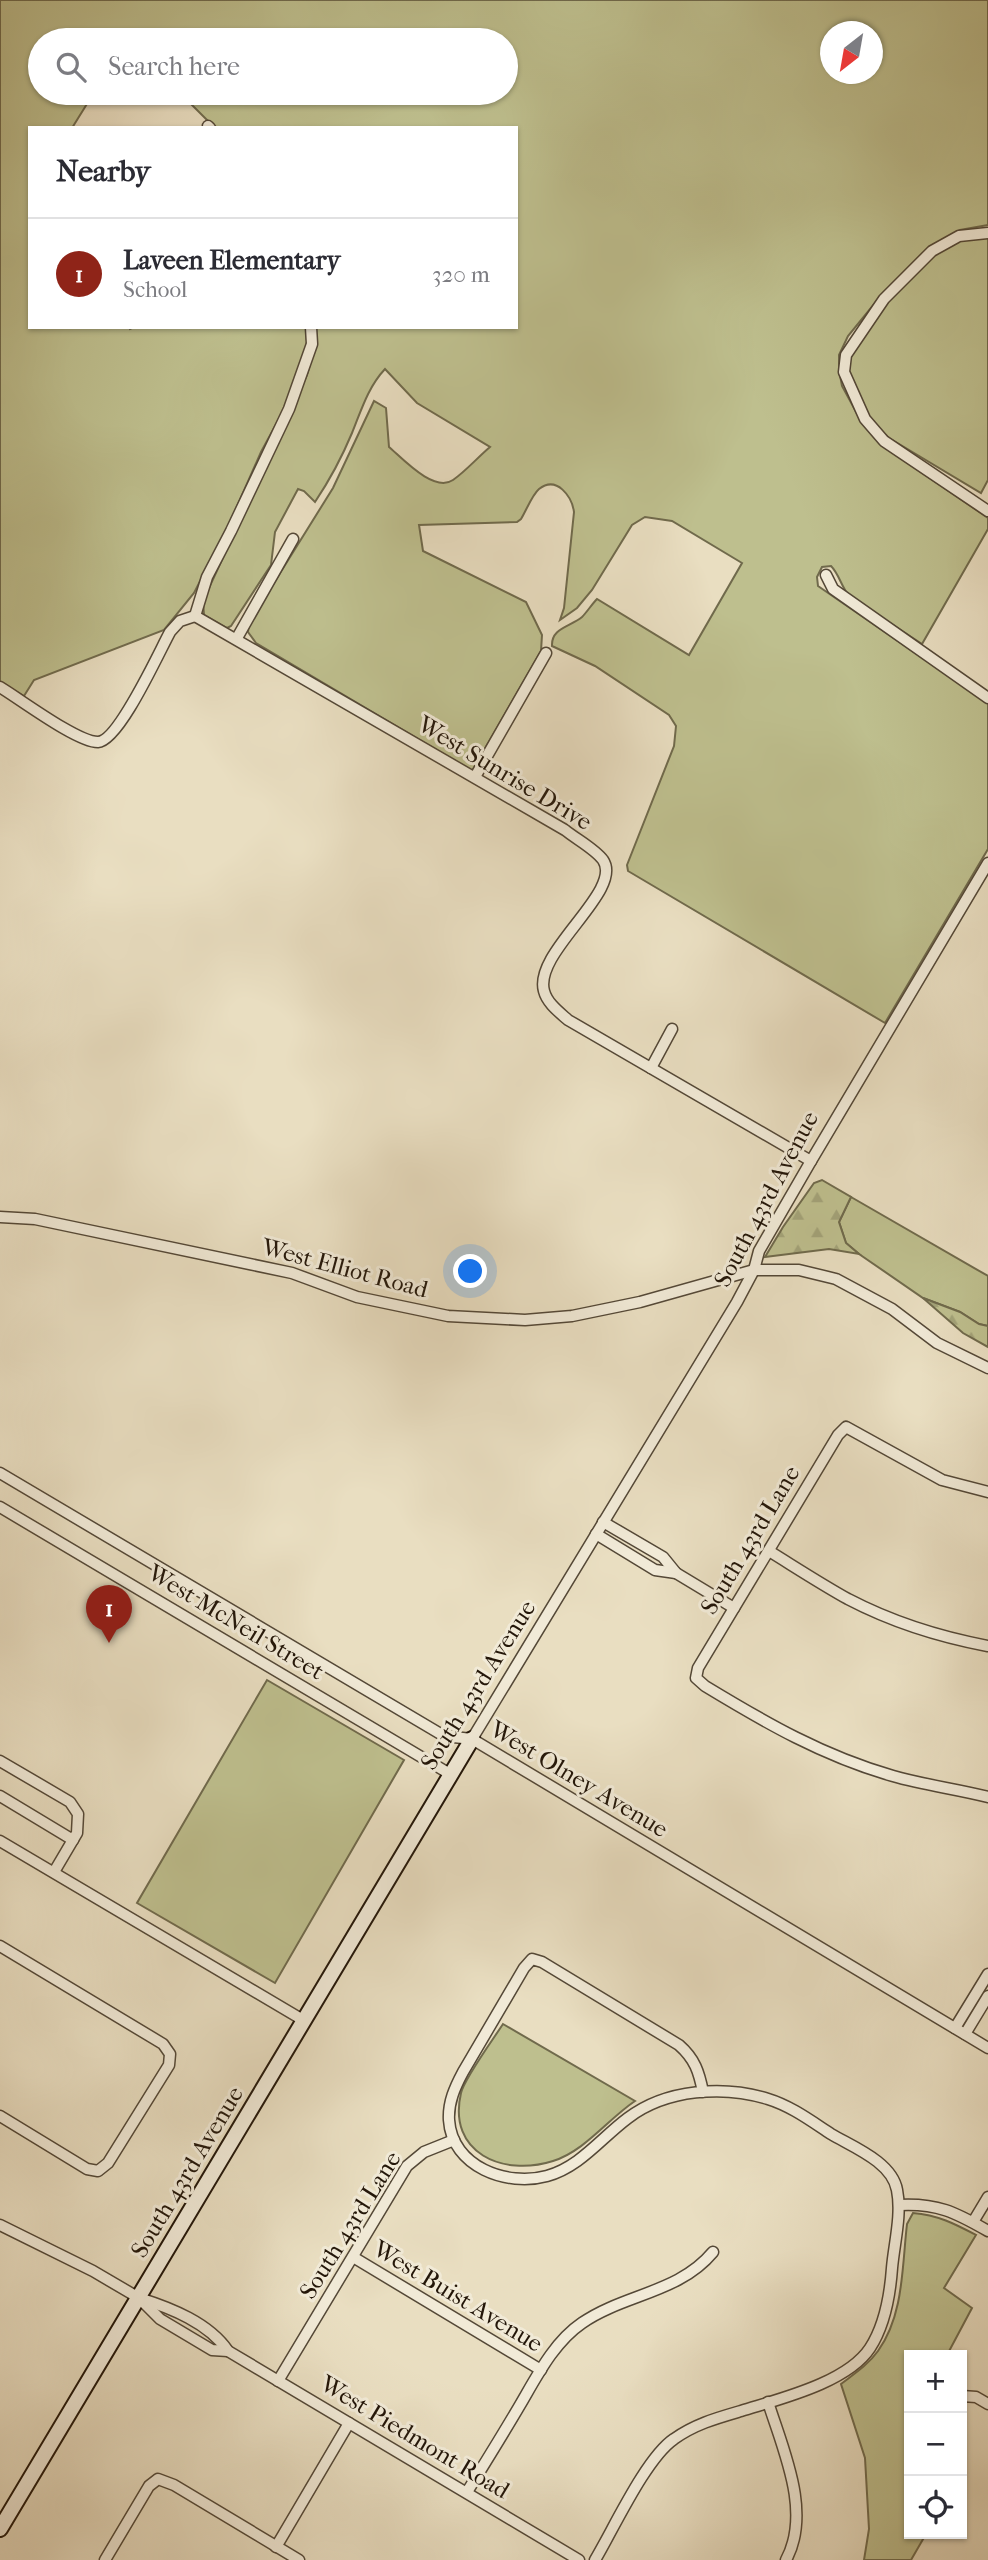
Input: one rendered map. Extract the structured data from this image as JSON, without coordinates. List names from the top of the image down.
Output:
{
  "streets": {
    "street": [
      "West Sunrise Drive",
      "South 43rd Avenue",
      "West Elliot Road",
      "South 43rd Lane",
      "West McNeil Street",
      "West Olney Avenue",
      "West Buist Avenue",
      "West Piedmont Road"
    ]
  },
  "crossings": [
    ["West Sunrise Drive", "South 43rd Avenue"],
    ["South 43rd Avenue", "West Elliot Road"],
    ["South 43rd Avenue", "West McNeil Street"],
    ["South 43rd Avenue", "West Olney Avenue"],
    ["South 43rd Avenue", "West Piedmont Road"],
    ["South 43rd Lane", "West Buist Avenue"],
    ["South 43rd Lane", "West Piedmont Road"]
  ],
  "north": "bottom left",
  "page": {
    "search": "Search here",
    "heading": "Nearby",
    "list": [
      {
        "mark": "1",
        "name": "Laveen Elementary",
        "note": "School",
        "value": "320 m"
      }
    ],
    "pins": "1",
    "map_buttons": ["+", "−"]
  }
}
